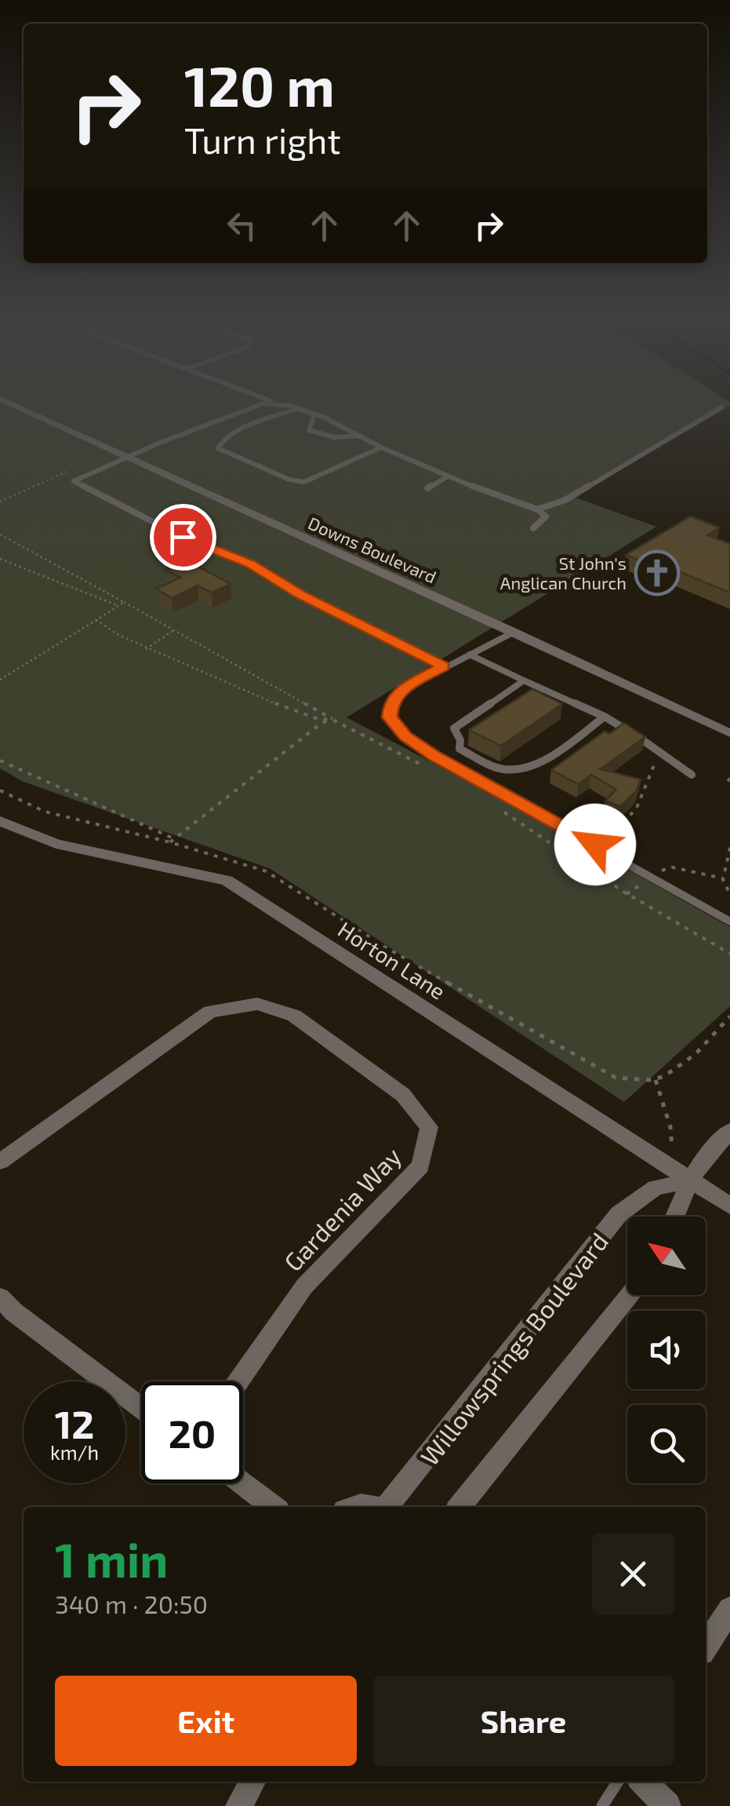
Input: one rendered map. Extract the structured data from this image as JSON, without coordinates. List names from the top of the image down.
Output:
{
  "streets": {
    "street": [
      "Downs Boulevard",
      "Horton Lane",
      "Gardenia Way",
      "Willowsprings Boulevard"
    ]
  },
  "crossings": [
    ["Horton Lane", "Willowsprings Boulevard"]
  ],
  "places": {
    "church": ["St John's Anglican Church"]
  },
  "north": "top left",
  "page": {
    "turn": ["120 m", "Turn right"],
    "speed": "12 km/h",
    "limit": "20",
    "heading": ["1 min", "340 m · 20:50"],
    "buttons": ["Exit", "Share"]
  }
}
